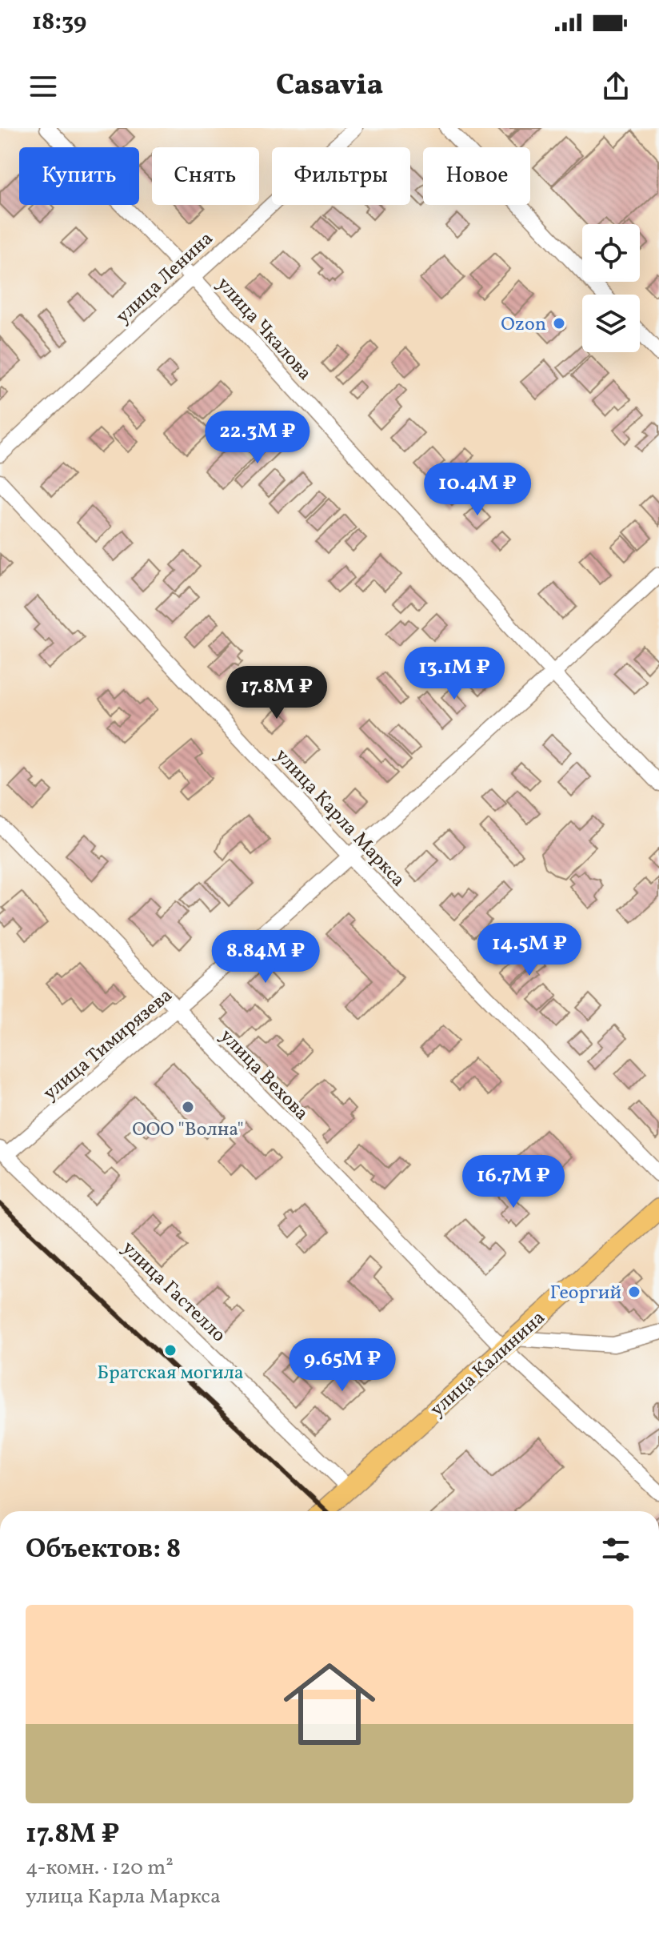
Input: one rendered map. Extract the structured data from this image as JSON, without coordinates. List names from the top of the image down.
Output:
{
  "streets": {
    "main road": ["улица Калинина"],
    "street": [
      "улица Ленина",
      "улица Чкалова",
      "улица Карла Маркса",
      "улица Тимирязева",
      "улица Вехова",
      "улица Гастелло"
    ]
  },
  "crossings": [
    ["улица Ленина", "улица Чкалова"],
    ["улица Чкалова", "улица Тимирязева"],
    ["улица Карла Маркса", "улица Тимирязева"],
    ["улица Тимирязева", "улица Вехова"],
    ["улица Тимирязева", "улица Гастелло"],
    ["улица Вехова", "улица Калинина"],
    ["улица Гастелло", "улица Калинина"]
  ],
  "places": [
    "Ozon",
    "ООО \"Волна\"",
    "Георгий",
    "Братская могила"
  ],
  "page": {
    "status": "18:39",
    "header": "Casavia",
    "chip": [
      "Купить",
      "Снять",
      "Фильтры",
      "Новое"
    ],
    "price": [
      "22.3M ₽",
      "10.4M ₽",
      "13.1M ₽",
      "17.8M ₽",
      "14.5M ₽",
      "8.84M ₽",
      "16.7M ₽",
      "9.65M ₽"
    ],
    "heading": "Объектов: 8",
    "list": [
      {
        "name": "17.8M ₽",
        "note": "4-комн. · 120 m² · улица Карла Маркса"
      }
    ]
  }
}
